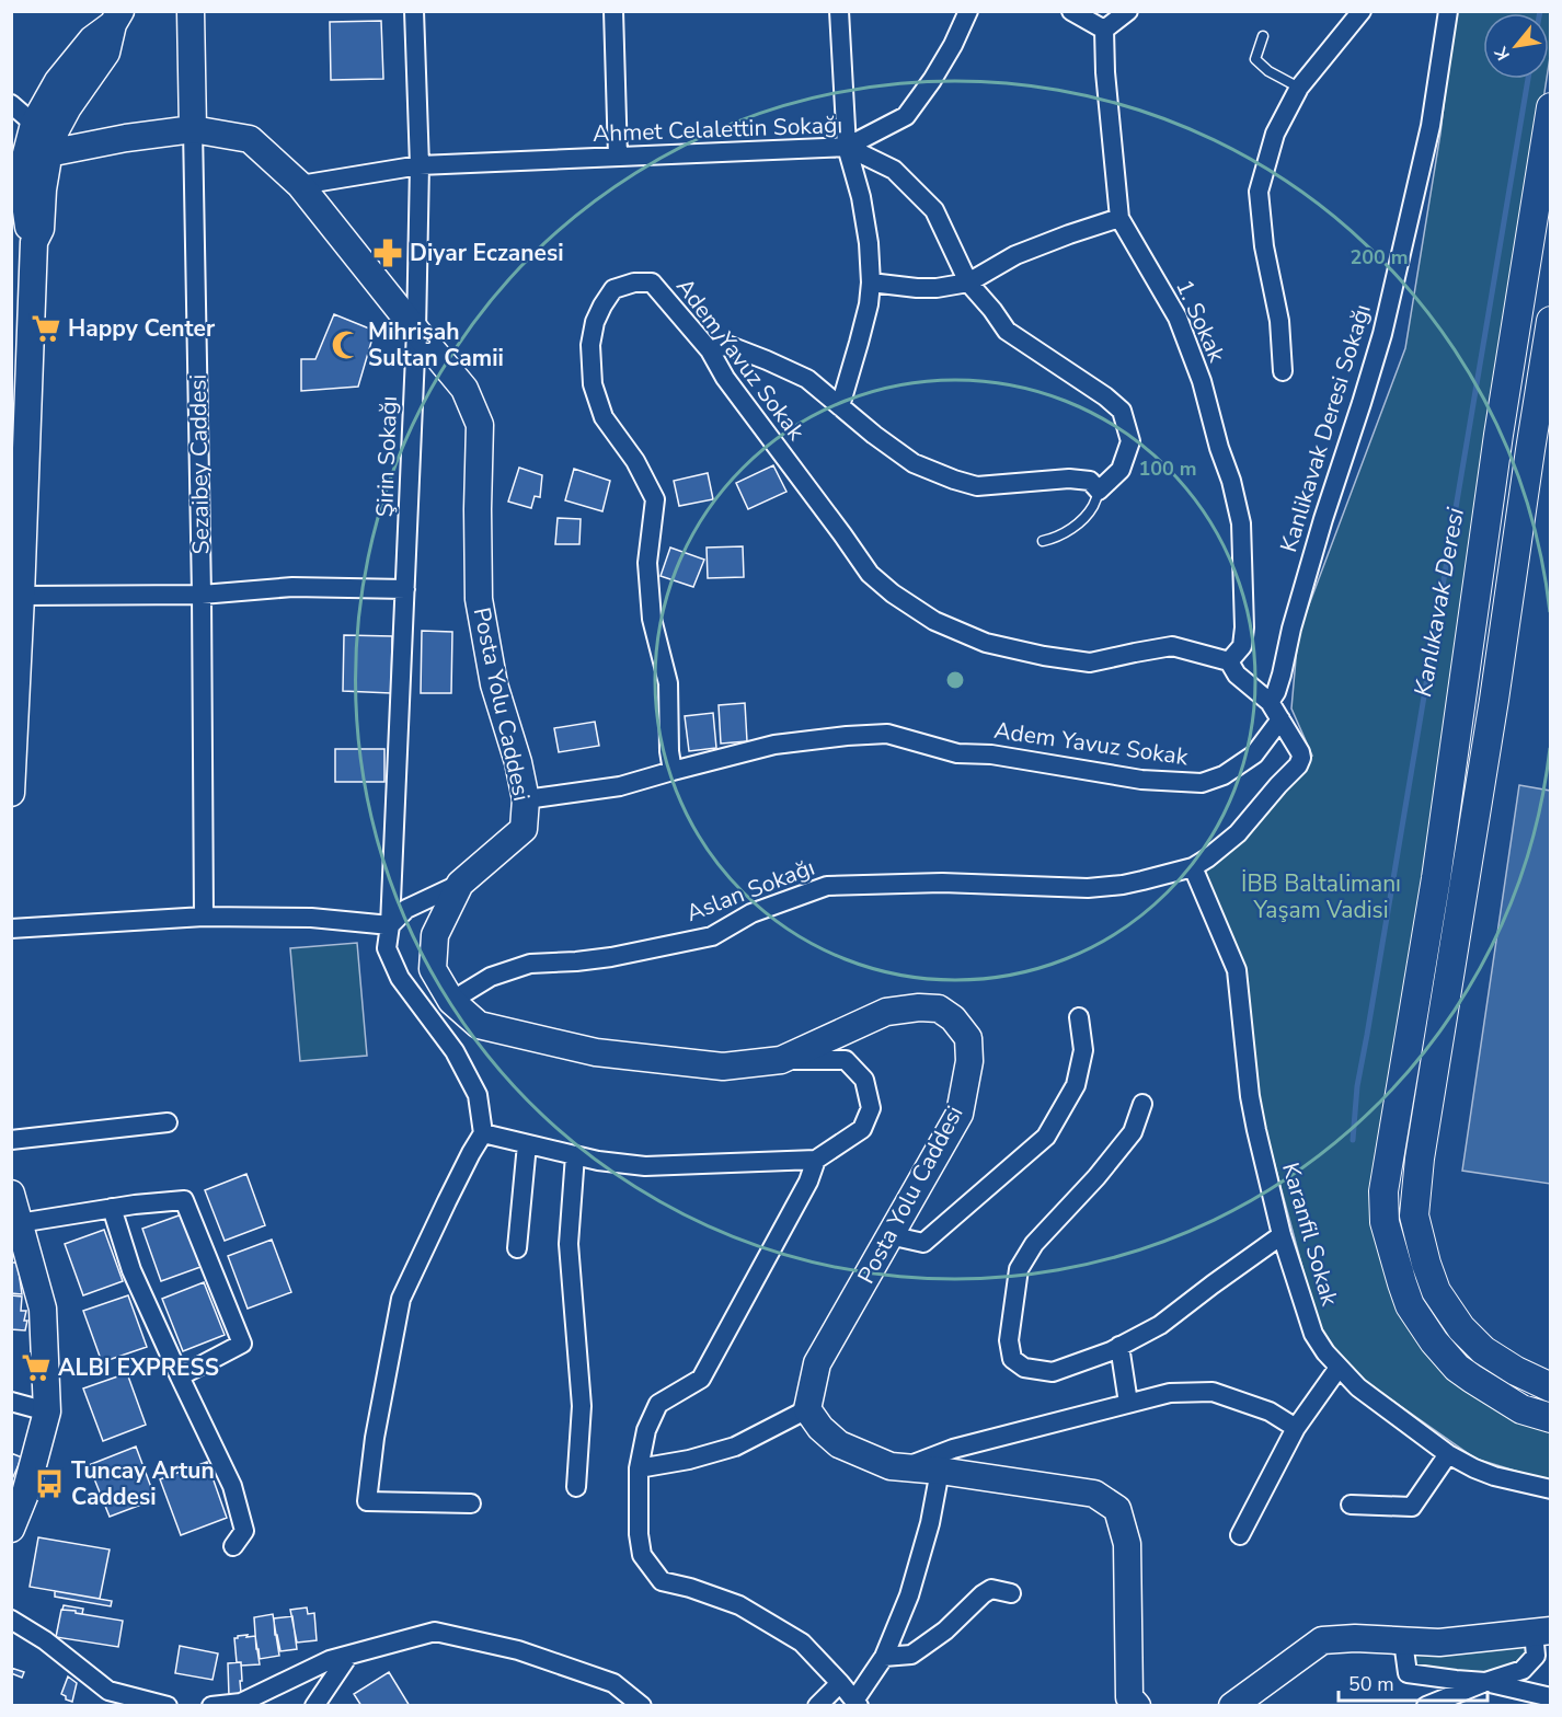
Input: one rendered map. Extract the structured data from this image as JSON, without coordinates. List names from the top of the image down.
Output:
{
  "streets": {
    "street": [
      "Ahmet Celalettin Sokağı",
      "1. Sokak",
      "Adem Yavuz Sokak",
      "Kanlikavak Deresi Sokağı",
      "Şirin Sokağı",
      "Sezaibey Caddesi",
      "Posta Yolu Caddesi",
      "Aslan Sokağı",
      "Karanfil Sokak"
    ]
  },
  "crossings": [
    ["Ahmet Celalettin Sokağı", "Şirin Sokağı"],
    ["Ahmet Celalettin Sokağı", "Posta Yolu Caddesi"],
    ["1. Sokak", "Adem Yavuz Sokak"],
    ["Şirin Sokağı", "Posta Yolu Caddesi"],
    ["Sezaibey Caddesi", "Posta Yolu Caddesi"],
    ["Posta Yolu Caddesi", "Aslan Sokağı"],
    ["Aslan Sokağı", "Karanfil Sokak"]
  ],
  "water": ["Kanlıkavak Deresi"],
  "parks": ["İBB Baltalimanı Yaşam Vadisi"],
  "places": {
    "pharmacy": ["Diyar Eczanesi"],
    "supermarket": ["Happy Center", "ALBI EXPRESS"],
    "mosque": ["Mihrişah Sultan Camii"],
    "bus stop": ["Tuncay Artun Caddesi"]
  },
  "scale_bar": "50 m",
  "north": "bottom left",
  "rings": ["200 m", "100 m"]
}
